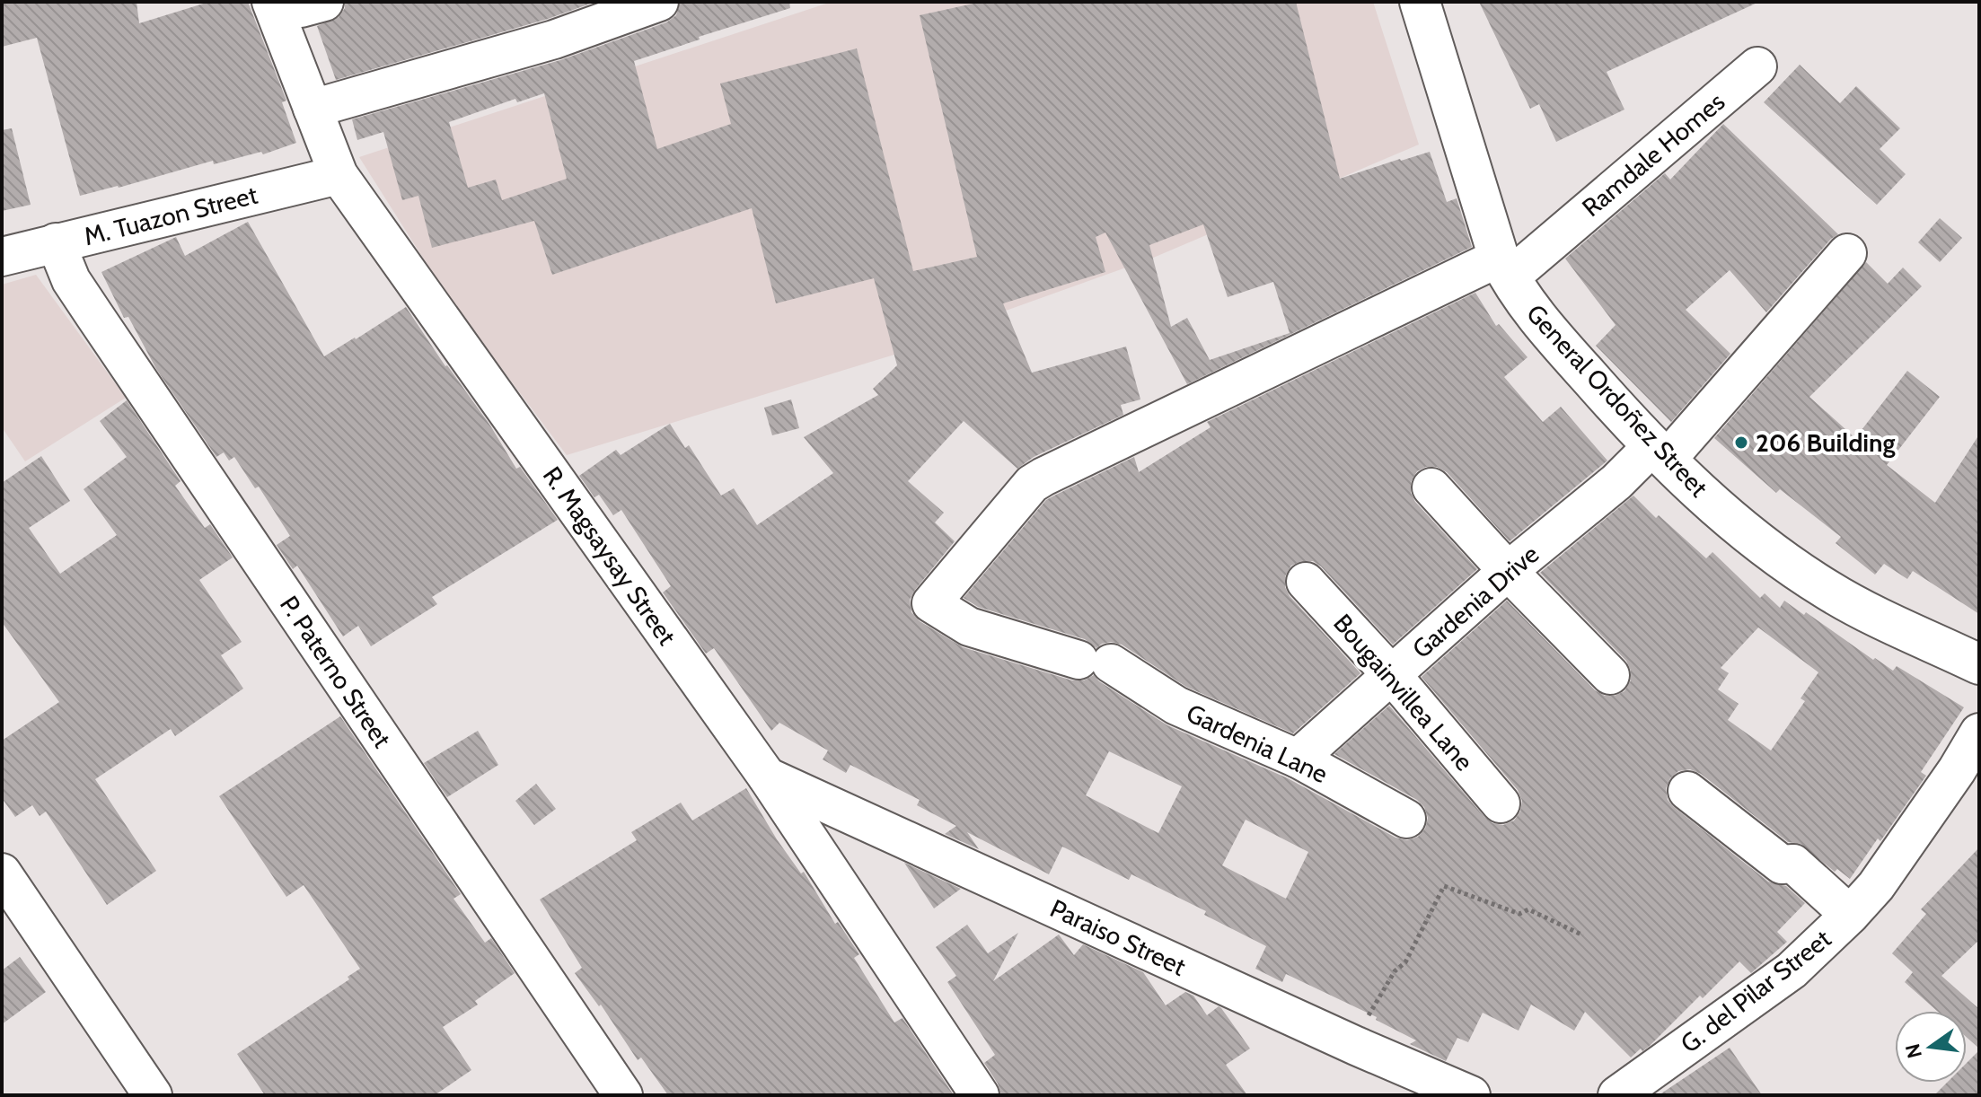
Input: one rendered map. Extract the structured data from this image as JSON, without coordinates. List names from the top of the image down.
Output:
{
  "streets": {
    "main road": ["General Ordoñez Street"],
    "street": [
      "Ramdale Homes",
      "M. Tuazon Street",
      "R. Magsaysay Street",
      "Gardenia Drive",
      "P. Paterno Street",
      "Bougainvillea Lane",
      "Gardenia Lane",
      "Paraiso Street",
      "G. del Pilar Street"
    ]
  },
  "crossings": [
    ["Ramdale Homes", "General Ordoñez Street"],
    ["Ramdale Homes", "Gardenia Lane"],
    ["M. Tuazon Street", "R. Magsaysay Street"],
    ["M. Tuazon Street", "P. Paterno Street"],
    ["General Ordoñez Street", "Gardenia Drive"],
    ["R. Magsaysay Street", "Paraiso Street"],
    ["Gardenia Drive", "Bougainvillea Lane"],
    ["Gardenia Drive", "Gardenia Lane"]
  ],
  "places": ["206 Building"],
  "north": "left"
}
